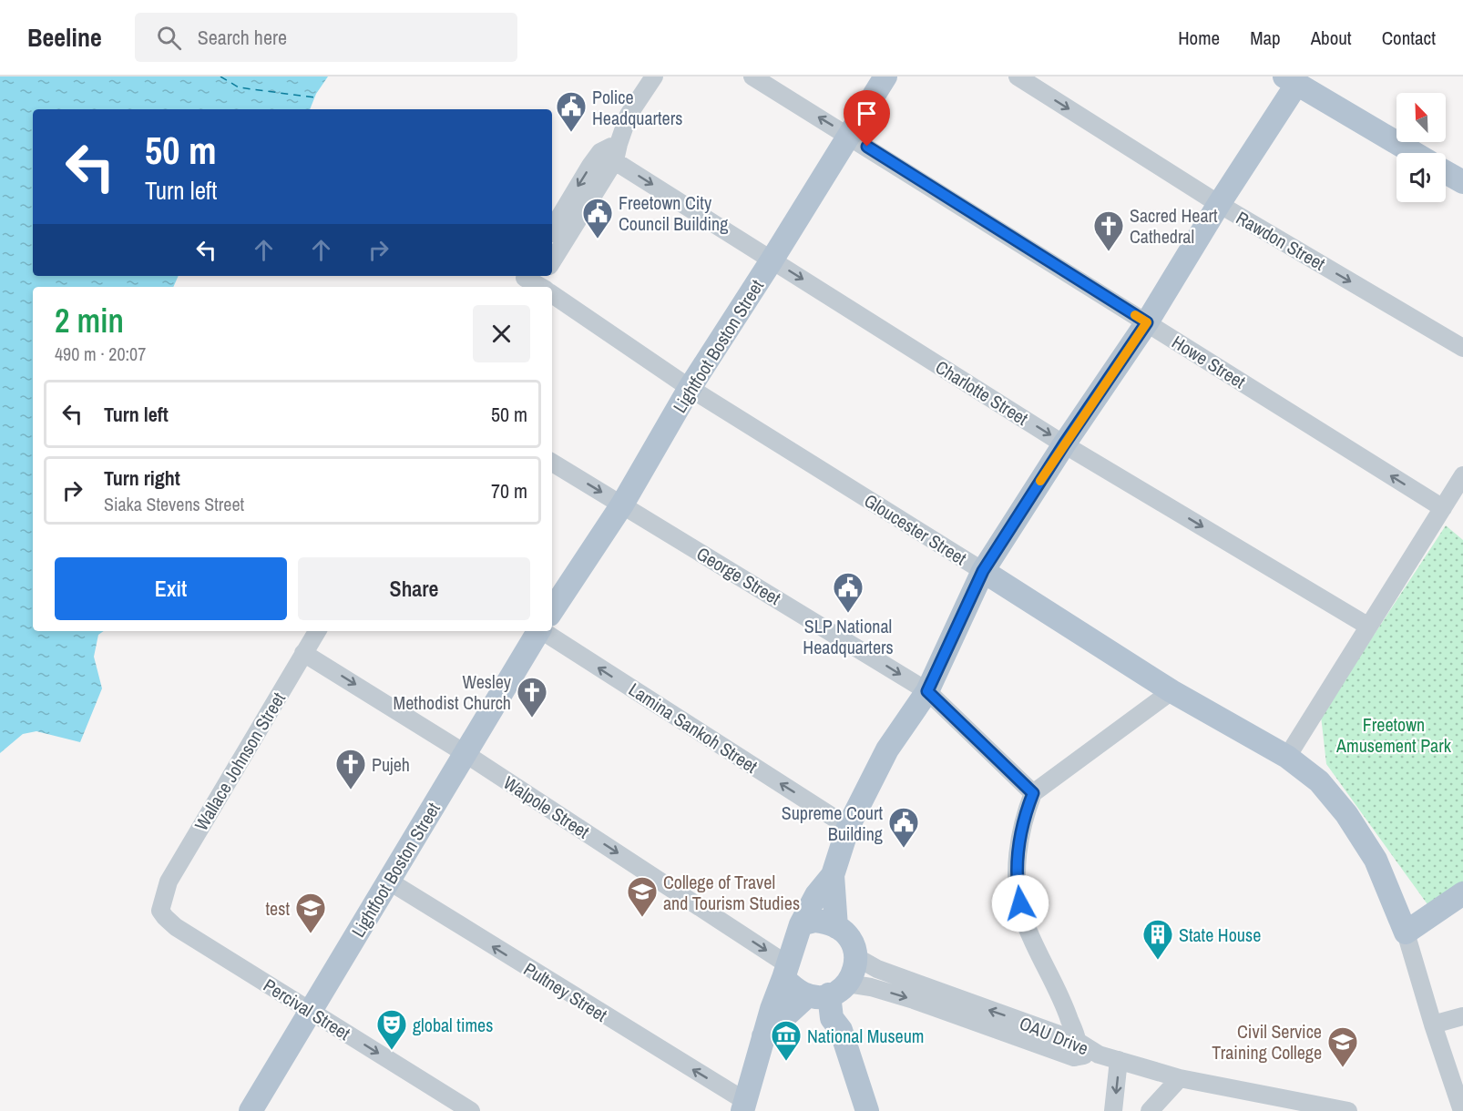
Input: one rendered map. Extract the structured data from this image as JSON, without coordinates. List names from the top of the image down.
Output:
{
  "streets": {
    "main road": ["Lightfoot Boston Street", "Gloucester Street"],
    "street": [
      "Rawdon Street",
      "Howe Street",
      "Charlotte Street",
      "George Street",
      "Lamina Sankoh Street",
      "Wallace Johnson Street",
      "Walpole Street",
      "Pultney Street",
      "Percival Street",
      "OAU Drive"
    ]
  },
  "crossings": [
    ["Lightfoot Boston Street", "Howe Street"],
    ["Lightfoot Boston Street", "Charlotte Street"],
    ["Lightfoot Boston Street", "Gloucester Street"],
    ["Lightfoot Boston Street", "George Street"],
    ["Lightfoot Boston Street", "Walpole Street"],
    ["Lightfoot Boston Street", "Pultney Street"],
    ["Lightfoot Boston Street", "Percival Street"],
    ["Wallace Johnson Street", "Walpole Street"],
    ["Wallace Johnson Street", "Percival Street"],
    ["Walpole Street", "OAU Drive"]
  ],
  "one_way": [
    "Rawdon Street",
    "Howe Street",
    "Charlotte Street",
    "George Street",
    "Lamina Sankoh Street",
    "Walpole Street",
    "Pultney Street",
    "Percival Street"
  ],
  "parks": ["Freetown Amusement Park"],
  "places": {
    "public building": [
      "Police Headquarters",
      "Freetown City Council Building",
      "SLP National Headquarters",
      "Supreme Court Building"
    ],
    "church": ["Sacred Heart Cathedral", "Wesley Methodist Church", "Pujeh"],
    "school or university": ["College of Travel and Tourism Studies", "test", "Civil Service Training College"],
    "building": ["State House"],
    "theatre": ["global times"],
    "museum": ["National Museum"]
  },
  "north": "top left",
  "page": {
    "header": "Beeline",
    "search": "Search here",
    "nav": [
      "Home",
      "Map",
      "About",
      "Contact"
    ],
    "turn": ["50 m", "Turn left"],
    "heading": ["2 min", "490 m · 20:07"],
    "list": [
      {
        "name": "Turn left",
        "value": "50 m"
      },
      {
        "name": "Turn right",
        "note": "Siaka Stevens Street",
        "value": "70 m"
      }
    ],
    "buttons": ["Exit", "Share"]
  }
}
